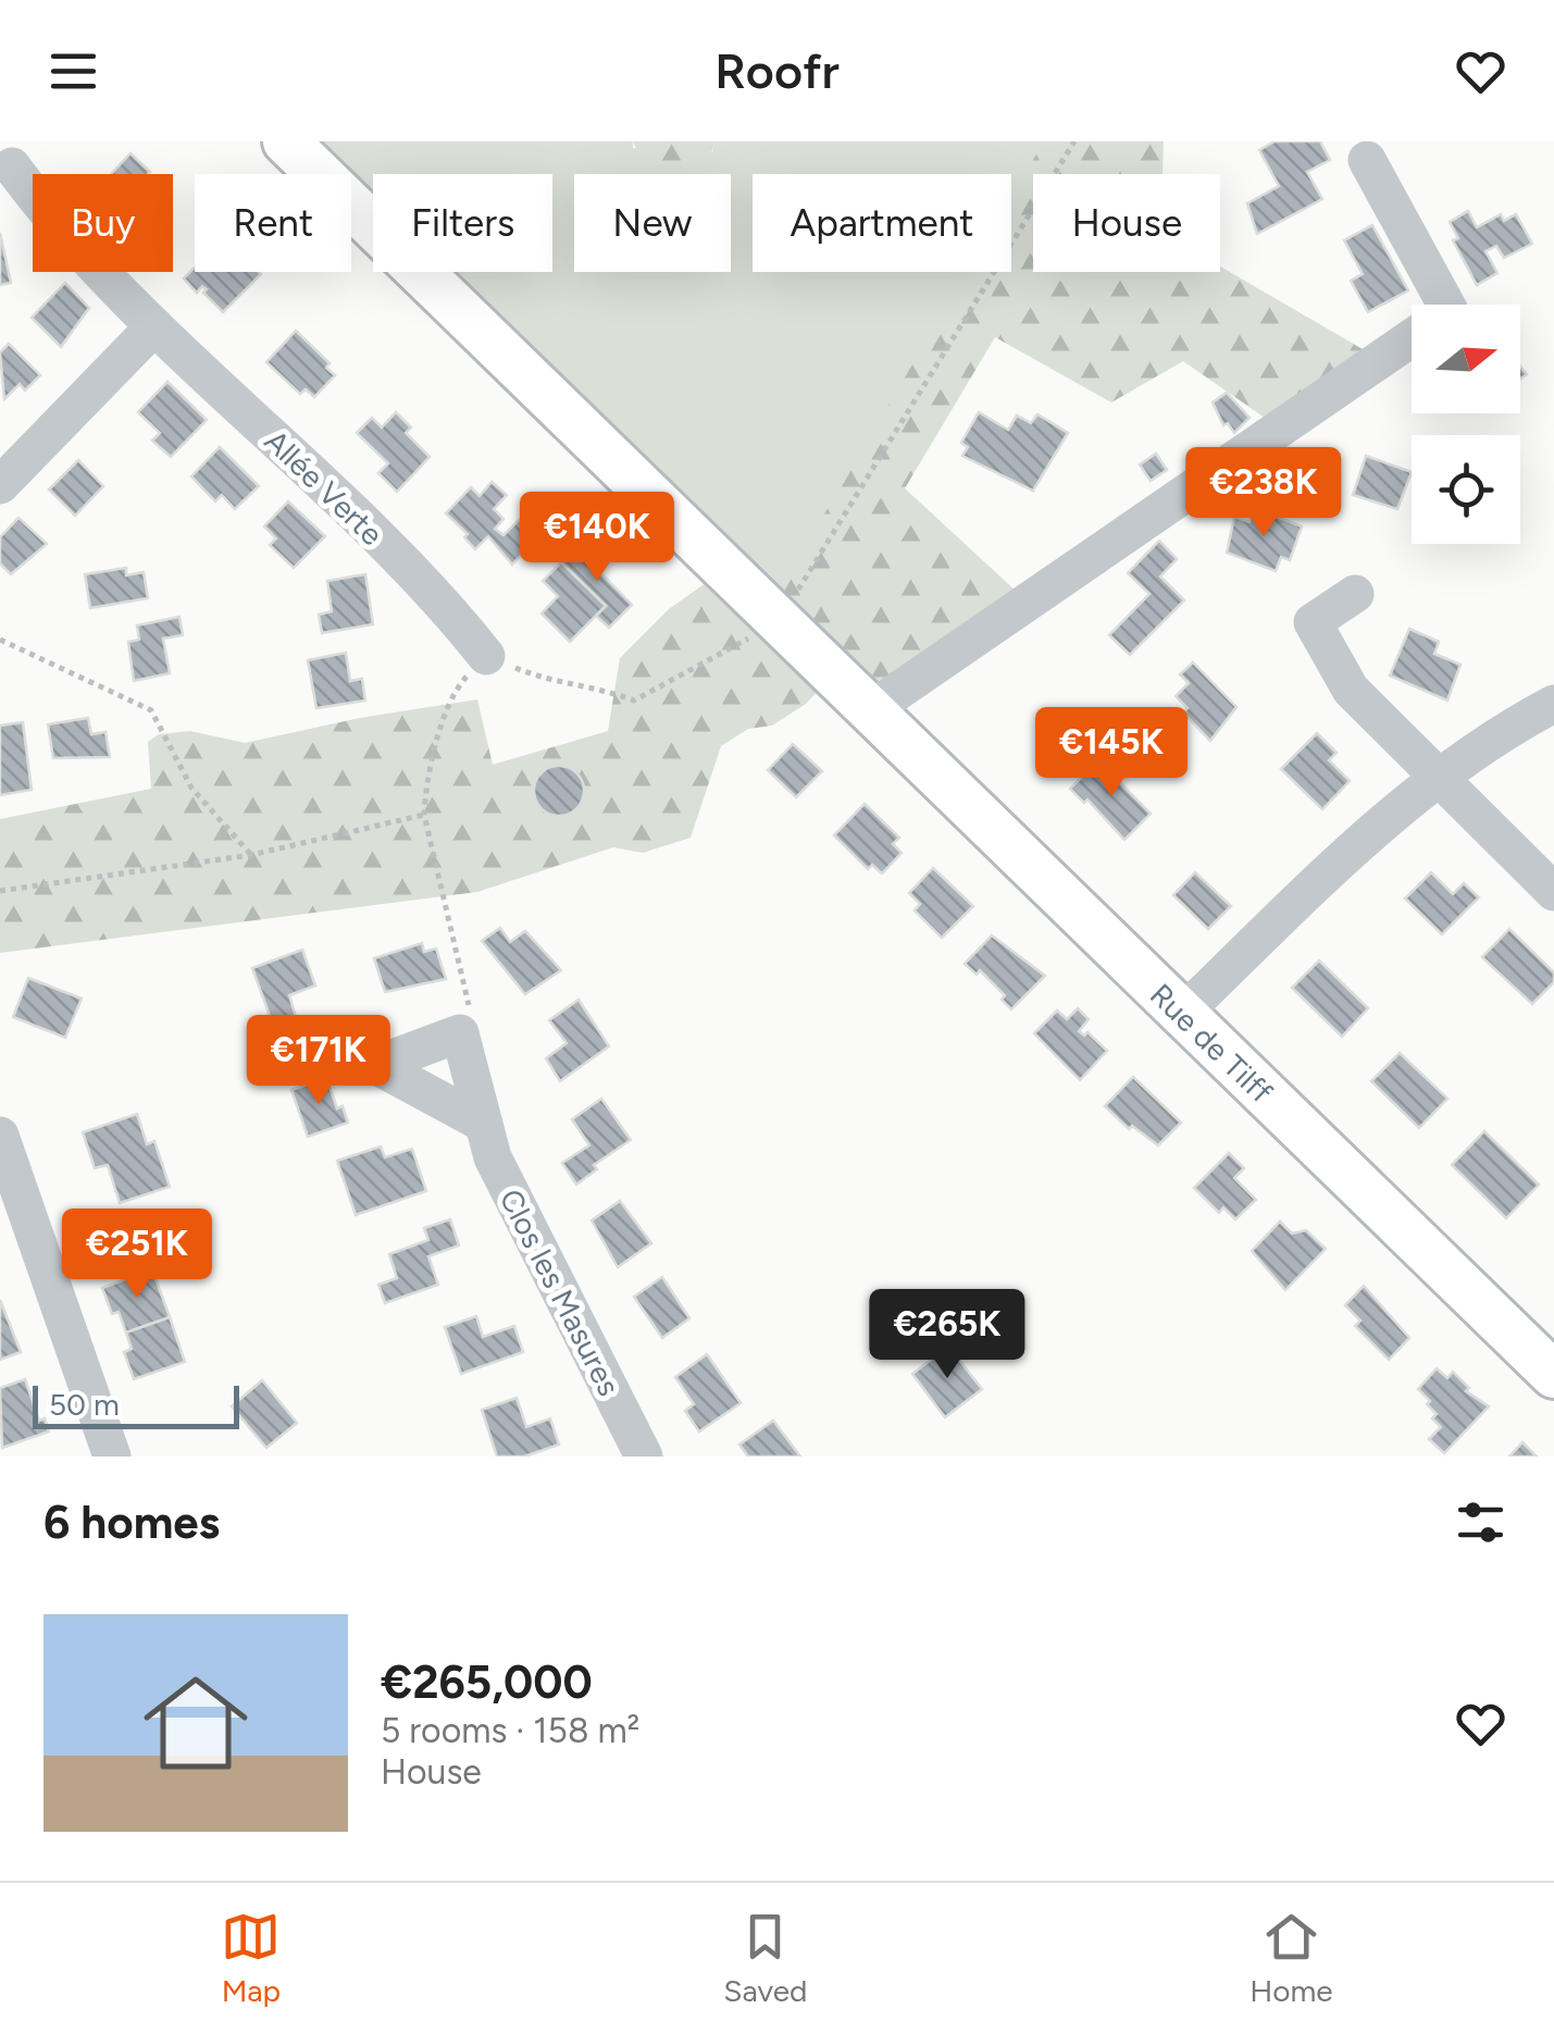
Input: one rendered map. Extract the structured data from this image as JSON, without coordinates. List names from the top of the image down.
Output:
{
  "streets": {
    "main road": ["Rue de Tilff"],
    "street": ["Allée Verte", "Clos les Masures"]
  },
  "scale_bar": "50 m",
  "north": "right",
  "page": {
    "header": "Roofr",
    "chip": [
      "Buy",
      "Rent",
      "Filters",
      "New",
      "Apartment",
      "House"
    ],
    "price": [
      "€238K",
      "€140K",
      "€145K",
      "€171K",
      "€251K",
      "€265K"
    ],
    "scale": "50 m",
    "heading": "6 homes",
    "list": [
      {
        "name": "€265,000",
        "note": "5 rooms · 158 m² · House"
      }
    ],
    "tabs": ["Map", "Saved", "Home"]
  }
}
